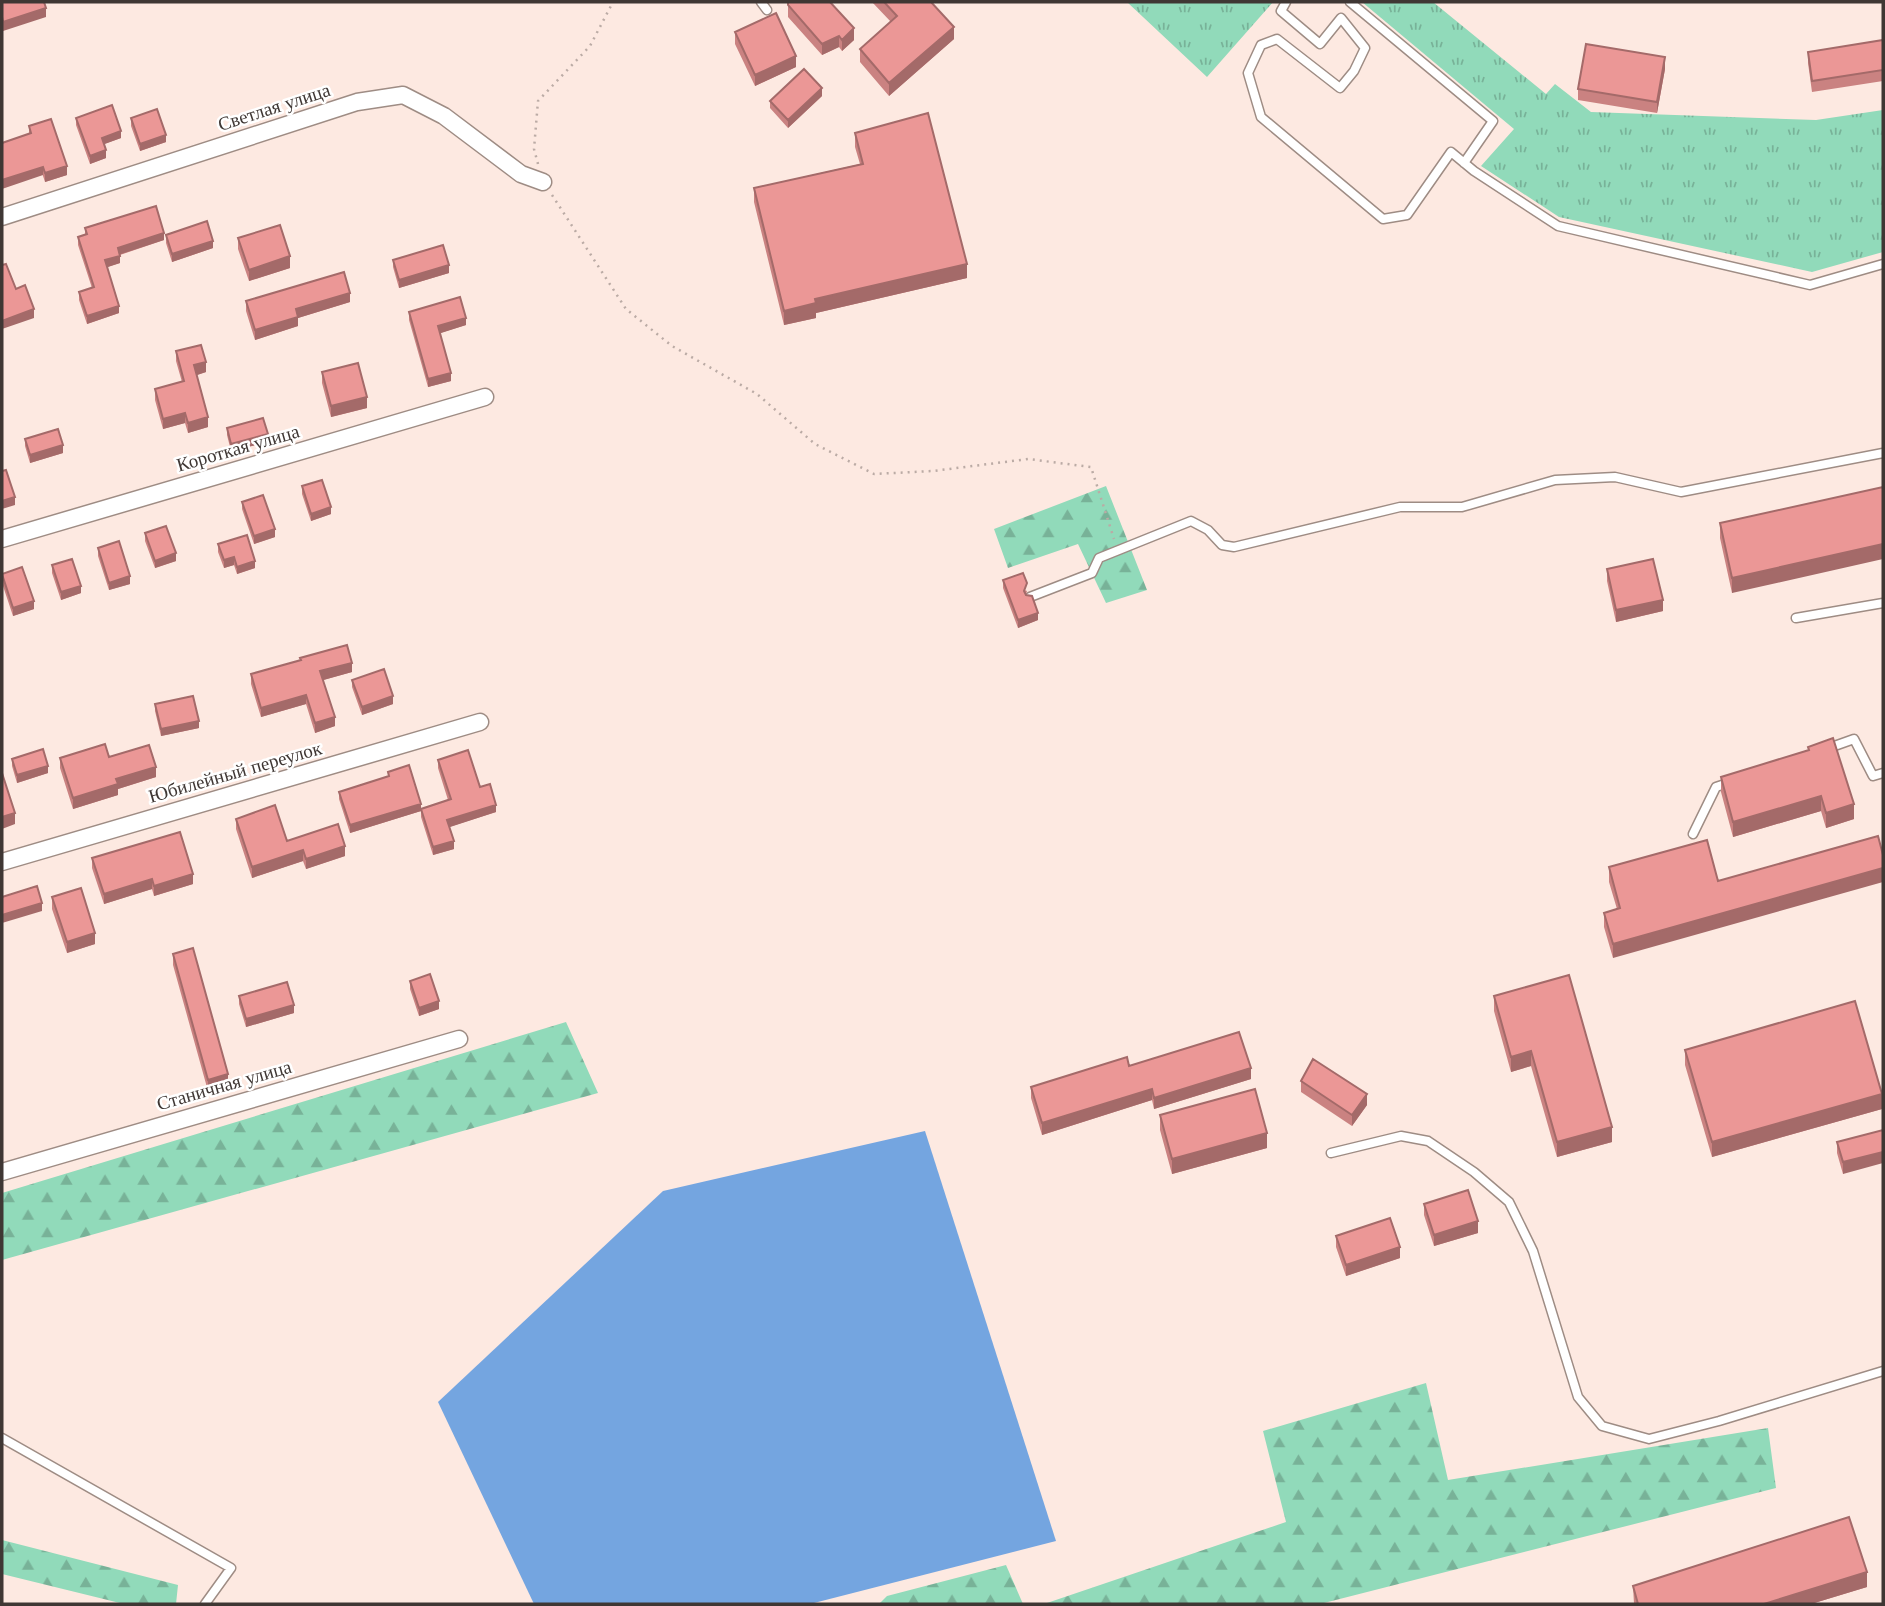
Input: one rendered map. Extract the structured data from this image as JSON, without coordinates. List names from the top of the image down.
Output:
{
  "streets": {
    "street": [
      "Светлая улица",
      "Короткая улица",
      "Юбилейный переулок",
      "Станичная улица"
    ]
  }
}
